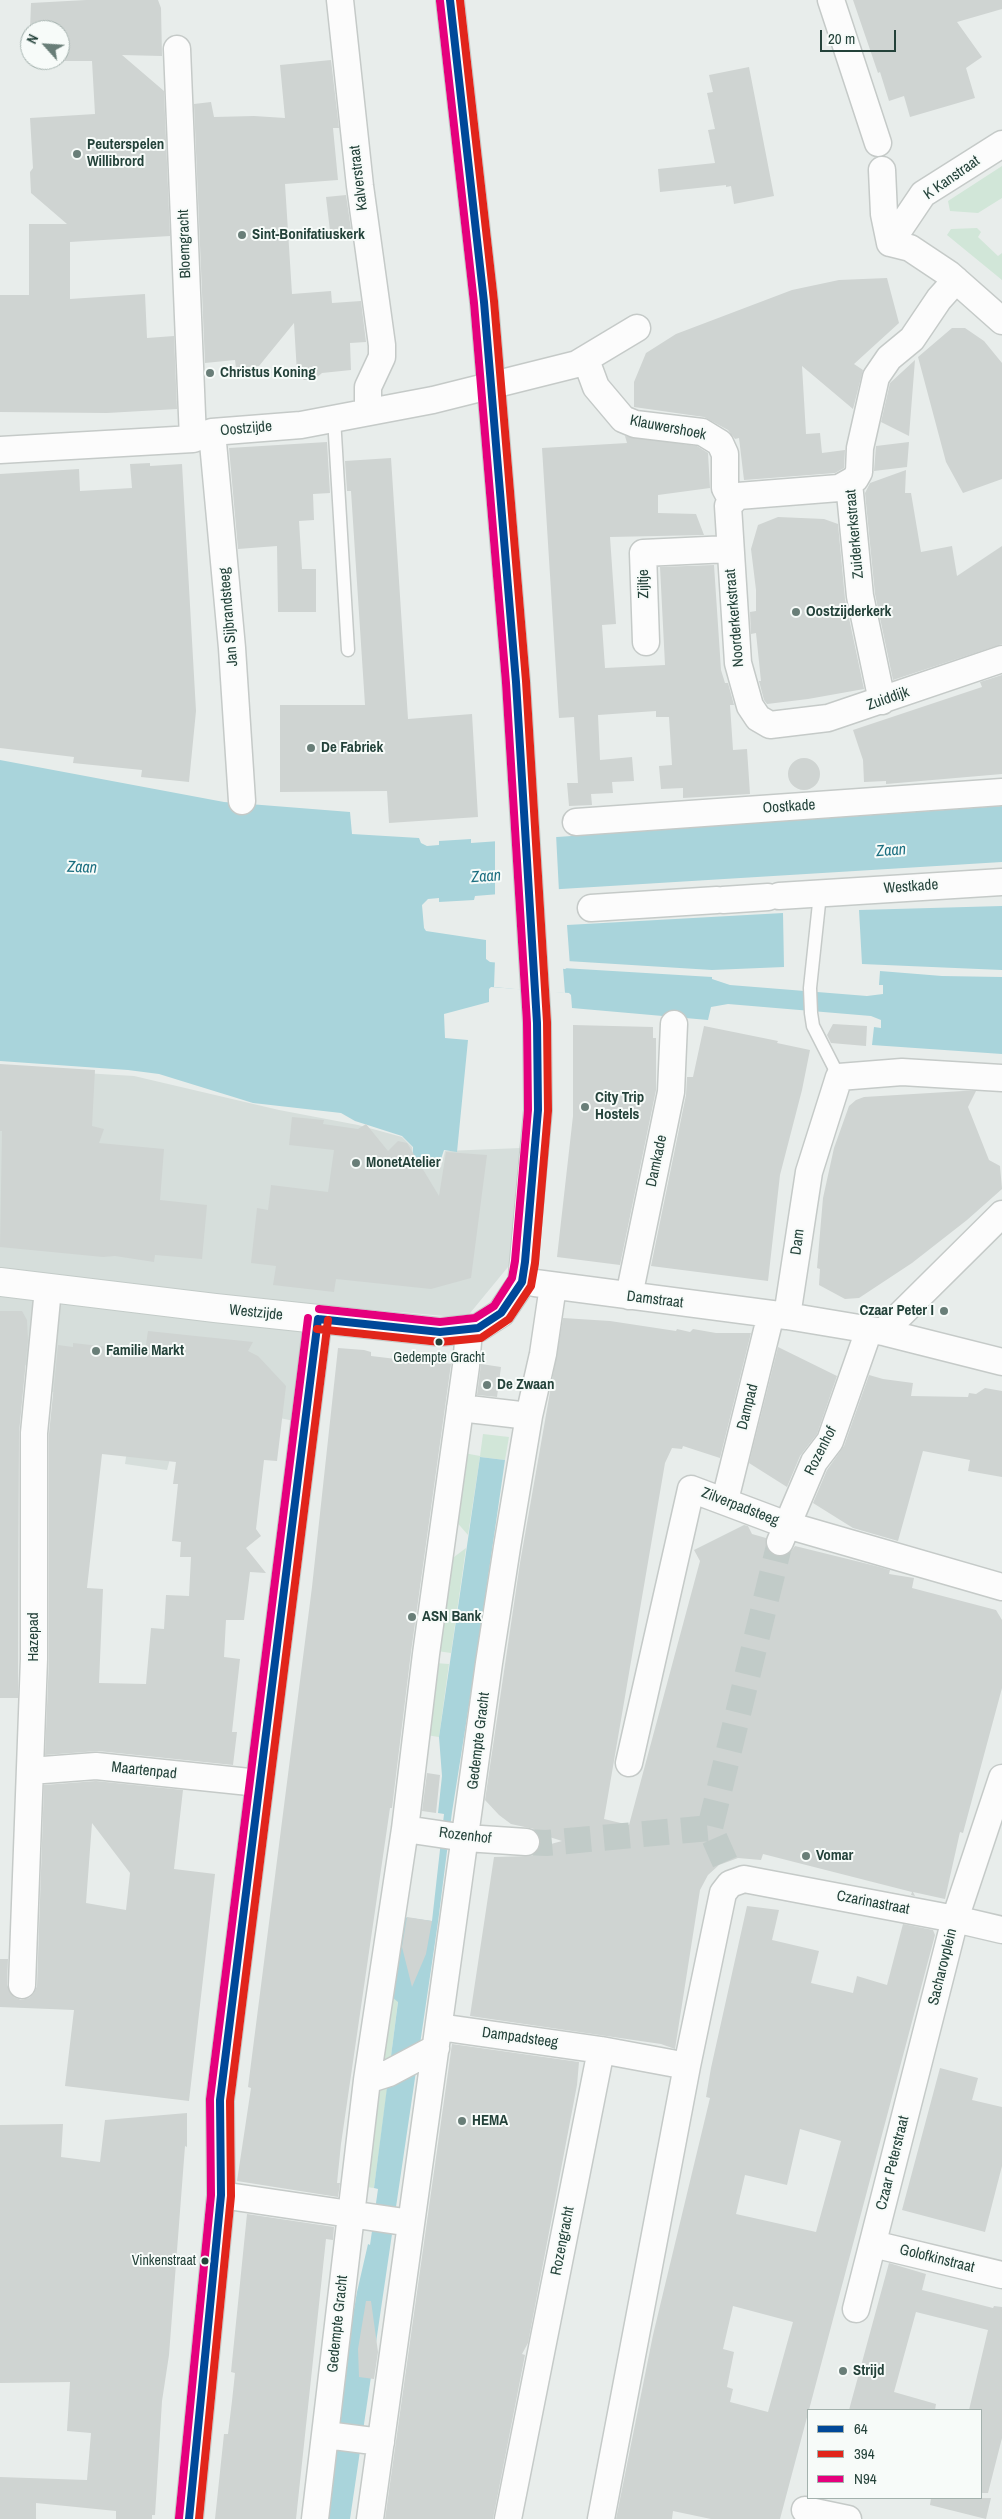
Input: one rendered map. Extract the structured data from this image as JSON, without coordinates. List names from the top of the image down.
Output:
{
  "streets": {
    "street": [
      "Kalverstraat",
      "K Kanstraat",
      "Bloemgracht",
      "Klauwershoek",
      "Oostzijde",
      "Zuiderkerkstraat",
      "Zijltje",
      "Jan Sijbrandsteeg",
      "Noorderkerkstraat",
      "Zuiddijk",
      "Oostkade",
      "Westkade",
      "Damkade",
      "Dam",
      "Damstraat",
      "Westzijde",
      "Dampad",
      "Rozenhof",
      "Zilverpadsteeg",
      "Hazepad",
      "Gedempte Gracht",
      "Maartenpad",
      "Czarinastraat",
      "Sacharovplein",
      "Dampadsteeg",
      "Czaar Peterstraat",
      "Rozengracht",
      "Golofkinstraat"
    ]
  },
  "crossings": [
    ["Kalverstraat", "Oostzijde"],
    ["Bloemgracht", "Oostzijde"],
    ["Bloemgracht", "Jan Sijbrandsteeg"],
    ["Klauwershoek", "Oostzijde"],
    ["Klauwershoek", "Noorderkerkstraat"],
    ["Oostzijde", "Jan Sijbrandsteeg"],
    ["Zuiderkerkstraat", "Zuiddijk"],
    ["Zijltje", "Noorderkerkstraat"],
    ["Noorderkerkstraat", "Zuiddijk"],
    ["Damkade", "Damstraat"],
    ["Dam", "Damstraat"],
    ["Dam", "Dampad"],
    ["Damstraat", "Westzijde"],
    ["Damstraat", "Dampad"],
    ["Damstraat", "Gedempte Gracht"],
    ["Westzijde", "Hazepad"],
    ["Westzijde", "Gedempte Gracht"],
    ["Dampad", "Zilverpadsteeg"],
    ["Rozenhof", "Zilverpadsteeg"],
    ["Rozenhof", "Gedempte Gracht"],
    ["Hazepad", "Maartenpad"],
    ["Gedempte Gracht", "Dampadsteeg"],
    ["Czarinastraat", "Sacharovplein"],
    ["Sacharovplein", "Czaar Peterstraat"],
    ["Dampadsteeg", "Rozengracht"],
    ["Czaar Peterstraat", "Golofkinstraat"]
  ],
  "water": ["Zaan"],
  "places": [
    "Peuterspelen Willibrord",
    "Sint-Bonifatiuskerk",
    "Christus Koning",
    "Oostzijderkerk",
    "De Fabriek",
    "City Trip Hostels",
    "MonetAtelier",
    "Czaar Peter I",
    "Gedempte Gracht",
    "Familie Markt",
    "De Zwaan",
    "ASN Bank",
    "Vomar",
    "HEMA",
    "Vinkenstraat",
    "Strijd"
  ],
  "lines": ["transit line 64", "transit line 394", "transit line N94"],
  "legend": ["64", "394", "N94"],
  "scale_bar": "20 m",
  "north": "top left"
}
